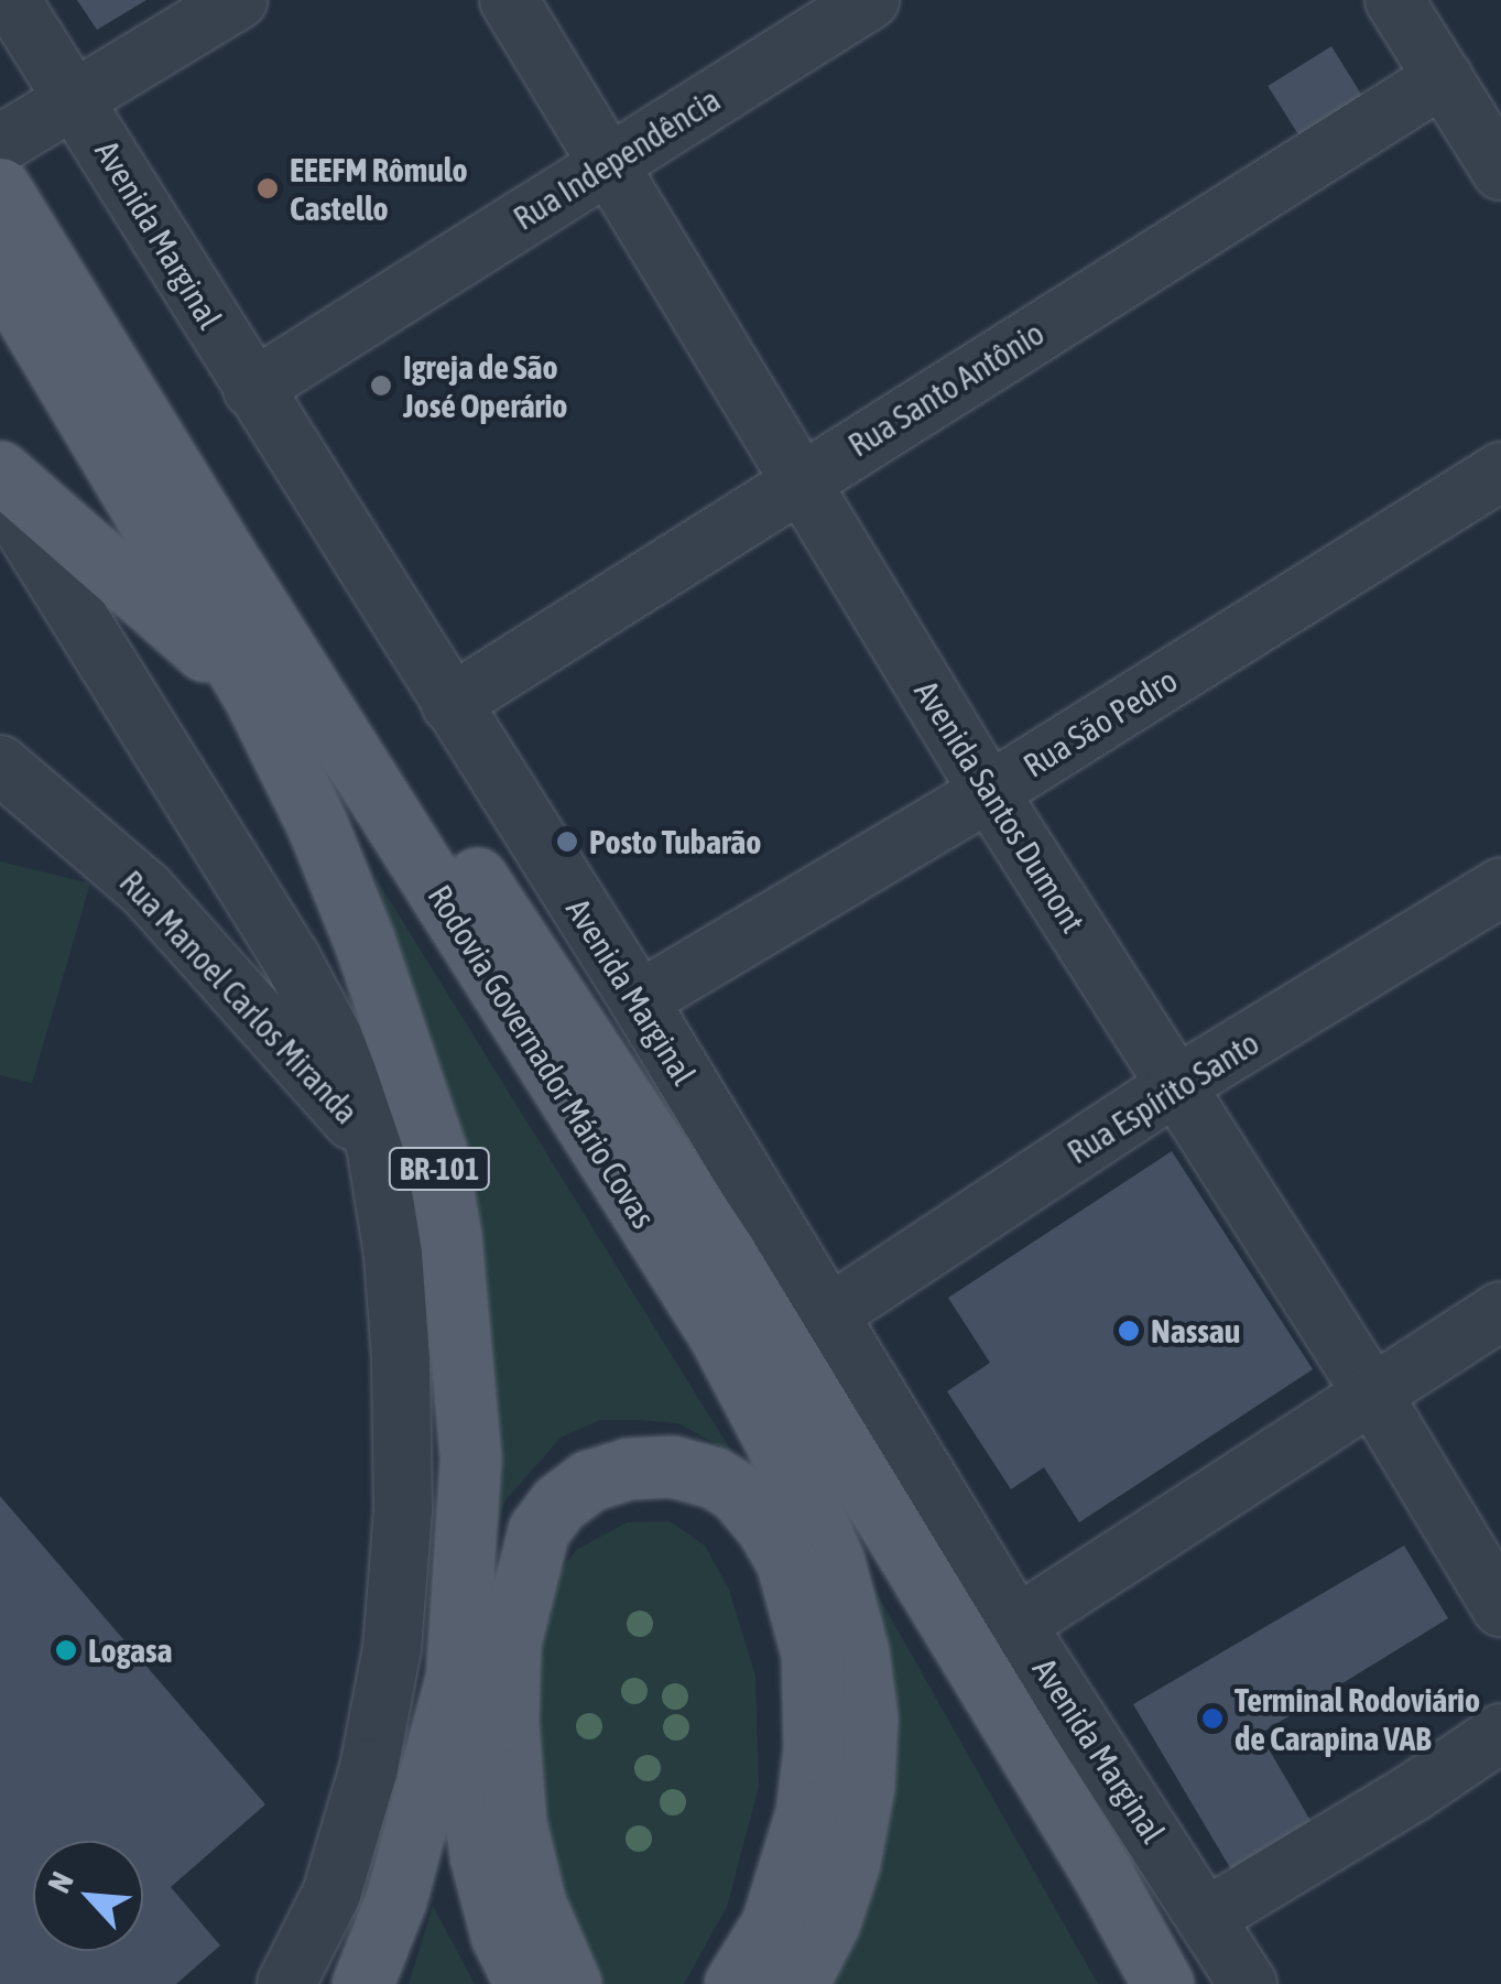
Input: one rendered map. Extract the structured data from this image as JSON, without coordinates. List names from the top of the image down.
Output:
{
  "streets": {
    "main road": ["Rodovia Governador Mário Covas", "BR-101"],
    "street": [
      "Rua Independência",
      "Avenida Marginal",
      "Rua Santo Antônio",
      "Rua São Pedro",
      "Avenida Santos Dumont",
      "Rua Manoel Carlos Miranda",
      "Rua Espírito Santo"
    ]
  },
  "crossings": [
    ["Rua Independência", "Avenida Marginal"],
    ["Rua Independência", "Avenida Santos Dumont"],
    ["Avenida Marginal", "Rua Santo Antônio"],
    ["Avenida Marginal", "Rua São Pedro"],
    ["Avenida Marginal", "Rua Espírito Santo"],
    ["Rua Santo Antônio", "Avenida Santos Dumont"],
    ["Rua São Pedro", "Avenida Santos Dumont"],
    ["Avenida Santos Dumont", "Rua Espírito Santo"]
  ],
  "places": [
    "EEEFM Rômulo Castello",
    "Igreja de São José Operário",
    "Posto Tubarão",
    "Nassau",
    "Logasa",
    "Terminal Rodoviário de Carapina VAB"
  ],
  "north": "top left"
}
